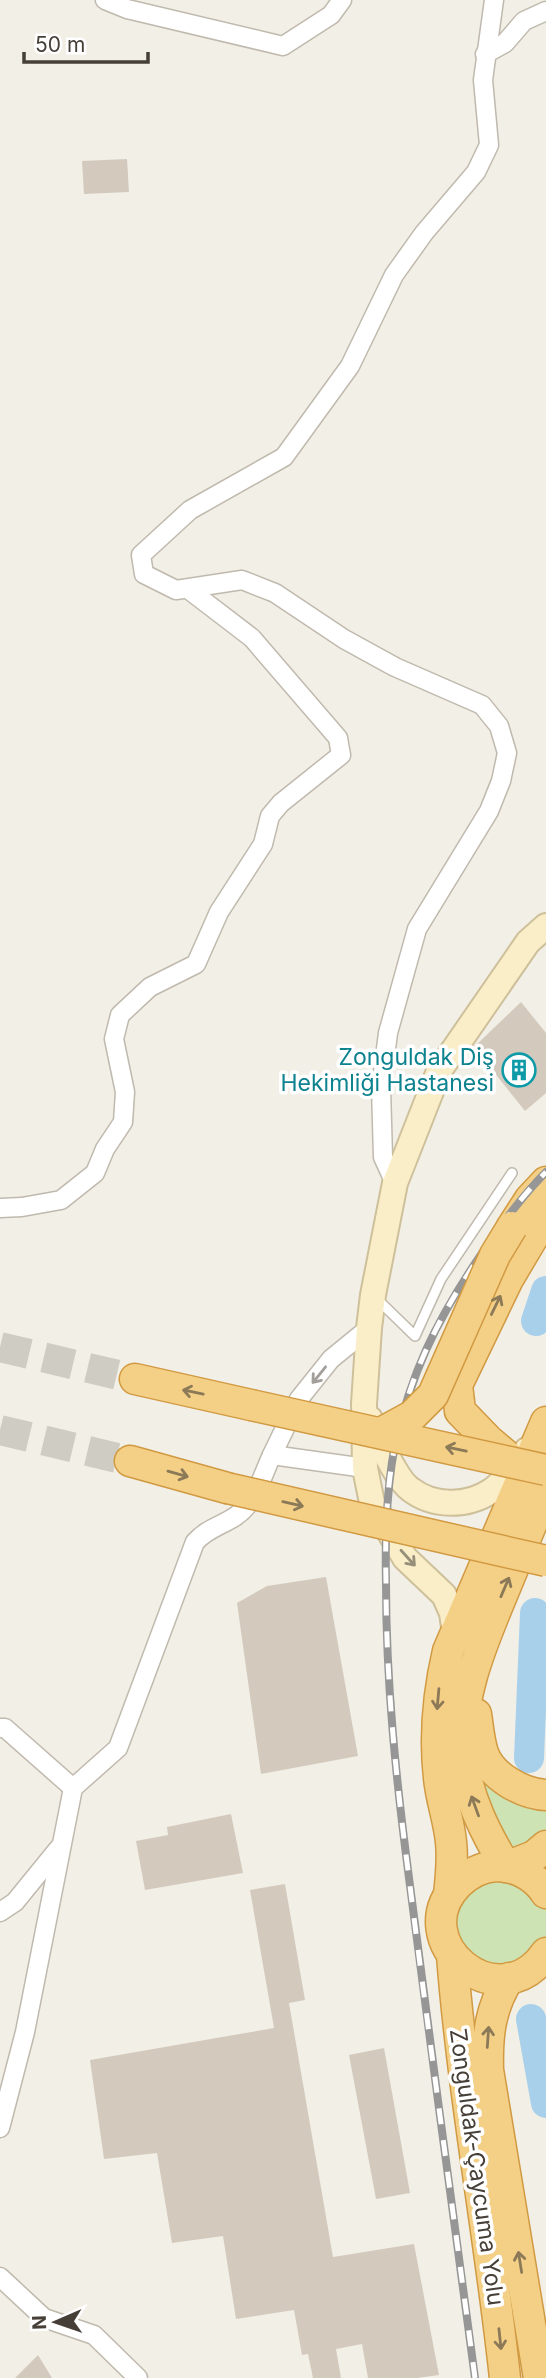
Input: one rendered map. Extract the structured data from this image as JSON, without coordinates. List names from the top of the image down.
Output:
{
  "streets": {
    "highway": ["Zonguldak-Çaycuma Yolu"]
  },
  "places": {
    "building": ["Zonguldak Diş Hekimliği Hastanesi"]
  },
  "scale_bar": "50 m",
  "north": "left"
}
